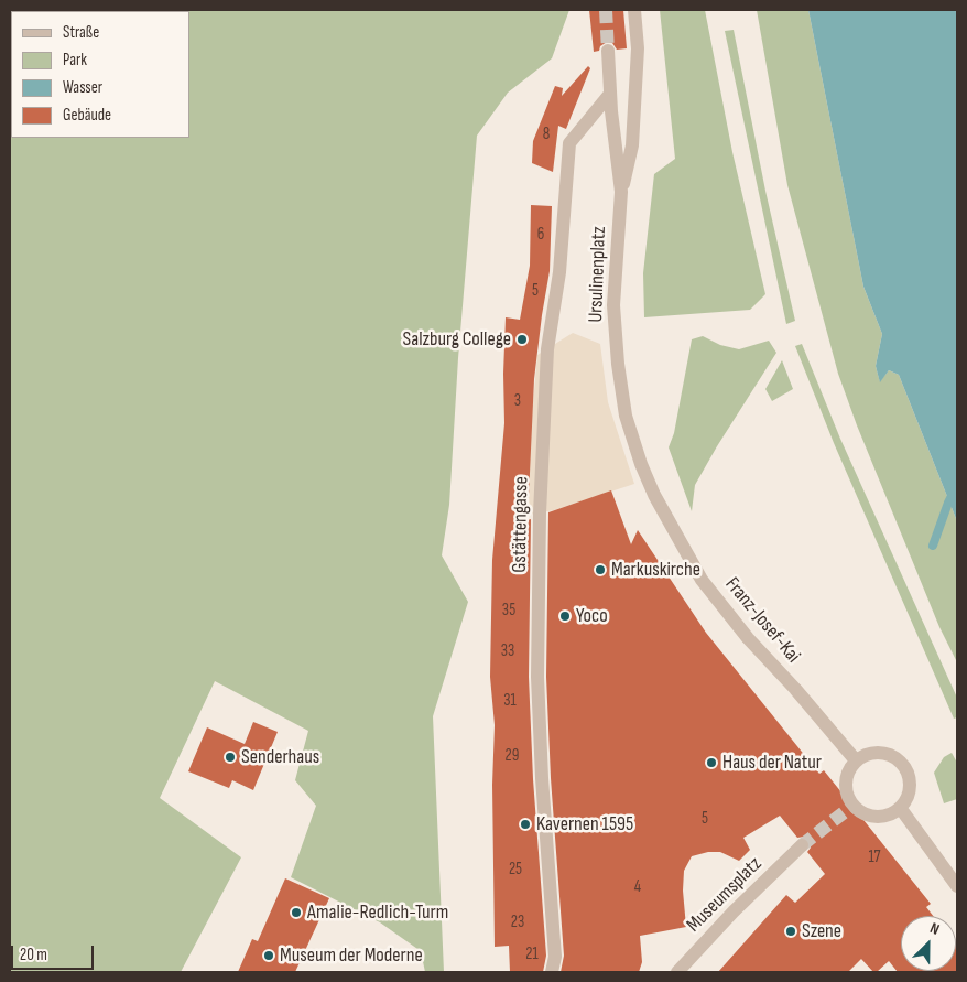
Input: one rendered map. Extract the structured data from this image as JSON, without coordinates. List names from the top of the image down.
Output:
{
  "streets": {
    "street": [
      "Ursulinenplatz",
      "Gstättengasse",
      "Franz-Josef-Kai",
      "Museumsplatz"
    ]
  },
  "crossings": [
    ["Ursulinenplatz", "Gstättengasse"],
    ["Ursulinenplatz", "Franz-Josef-Kai"]
  ],
  "places": [
    "Salzburg College",
    "Markuskirche",
    "Yoco",
    "Senderhaus",
    "Haus der Natur",
    "Kavernen 1595",
    "Amalie-Redlich-Turm",
    "Szene",
    "Museum der Moderne"
  ],
  "house_numbers": [
    "8",
    "6",
    "5",
    "3",
    "35",
    "33",
    "31",
    "29",
    "5",
    "17",
    "25",
    "4",
    "23",
    "21"
  ],
  "legend": [
    "Straße",
    "Park",
    "Wasser",
    "Gebäude"
  ],
  "scale_bar": "20 m",
  "north": "top right"
}
